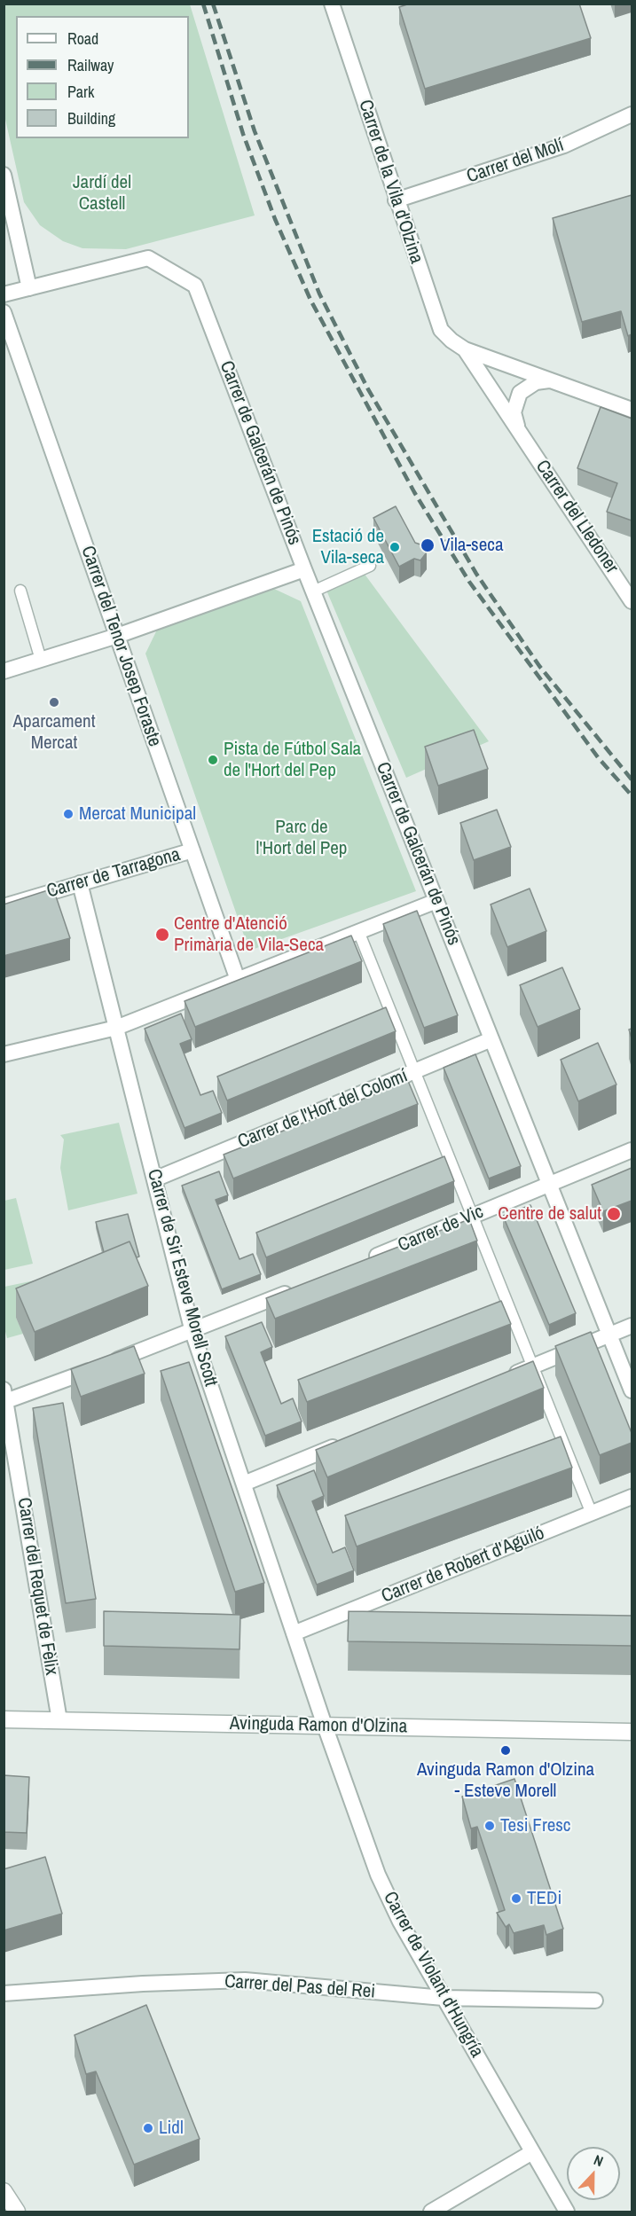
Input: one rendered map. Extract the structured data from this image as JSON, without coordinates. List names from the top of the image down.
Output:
{
  "streets": {
    "street": [
      "Carrer del Molí",
      "Carrer de la Vila d'Olzina",
      "Carrer de Galcerán de Pinós",
      "Carrer del Lledoner",
      "Carrer del Tenor Josep Foraste",
      "Carrer de Tarragona",
      "Carrer de l'Hort del Colomí",
      "Carrer de Vic",
      "Carrer de Sir Esteve Morell Scott",
      "Carrer de Robert d'Aguiló",
      "Carrer del Requet de Fèlix",
      "Avinguda Ramon d'Olzina",
      "Carrer de Violant d'Hungría",
      "Carrer del Pas del Rei"
    ]
  },
  "crossings": [
    ["Carrer del Molí", "Carrer de la Vila d'Olzina"],
    ["Carrer de la Vila d'Olzina", "Carrer del Lledoner"],
    ["Carrer de Galcerán de Pinós", "Carrer de l'Hort del Colomí"],
    ["Carrer de Galcerán de Pinós", "Carrer de Vic"],
    ["Carrer del Tenor Josep Foraste", "Carrer de Tarragona"],
    ["Carrer de Tarragona", "Carrer de Sir Esteve Morell Scott"],
    ["Carrer de l'Hort del Colomí", "Carrer de Sir Esteve Morell Scott"],
    ["Carrer de Sir Esteve Morell Scott", "Carrer de Robert d'Aguiló"],
    ["Carrer de Sir Esteve Morell Scott", "Avinguda Ramon d'Olzina"],
    ["Carrer de Sir Esteve Morell Scott", "Carrer de Violant d'Hungría"],
    ["Carrer del Requet de Fèlix", "Avinguda Ramon d'Olzina"],
    ["Avinguda Ramon d'Olzina", "Carrer de Violant d'Hungría"],
    ["Carrer de Violant d'Hungría", "Carrer del Pas del Rei"]
  ],
  "parks": ["Jardí del Castell", "Parc de l'Hort del Pep"],
  "places": [
    "Vila-seca",
    "Estació de Vila-seca",
    "Aparcament Mercat",
    "Pista de Fútbol Sala de l'Hort del Pep",
    "Mercat Municipal",
    "Centre d'Atenció Primària de Vila-Seca",
    "Centre de salut",
    "Avinguda Ramon d'Olzina - Esteve Morell",
    "Tesi Fresc",
    "TEDi",
    "Lidl"
  ],
  "legend": [
    "Road",
    "Railway",
    "Park",
    "Building"
  ],
  "north": "top"
}
